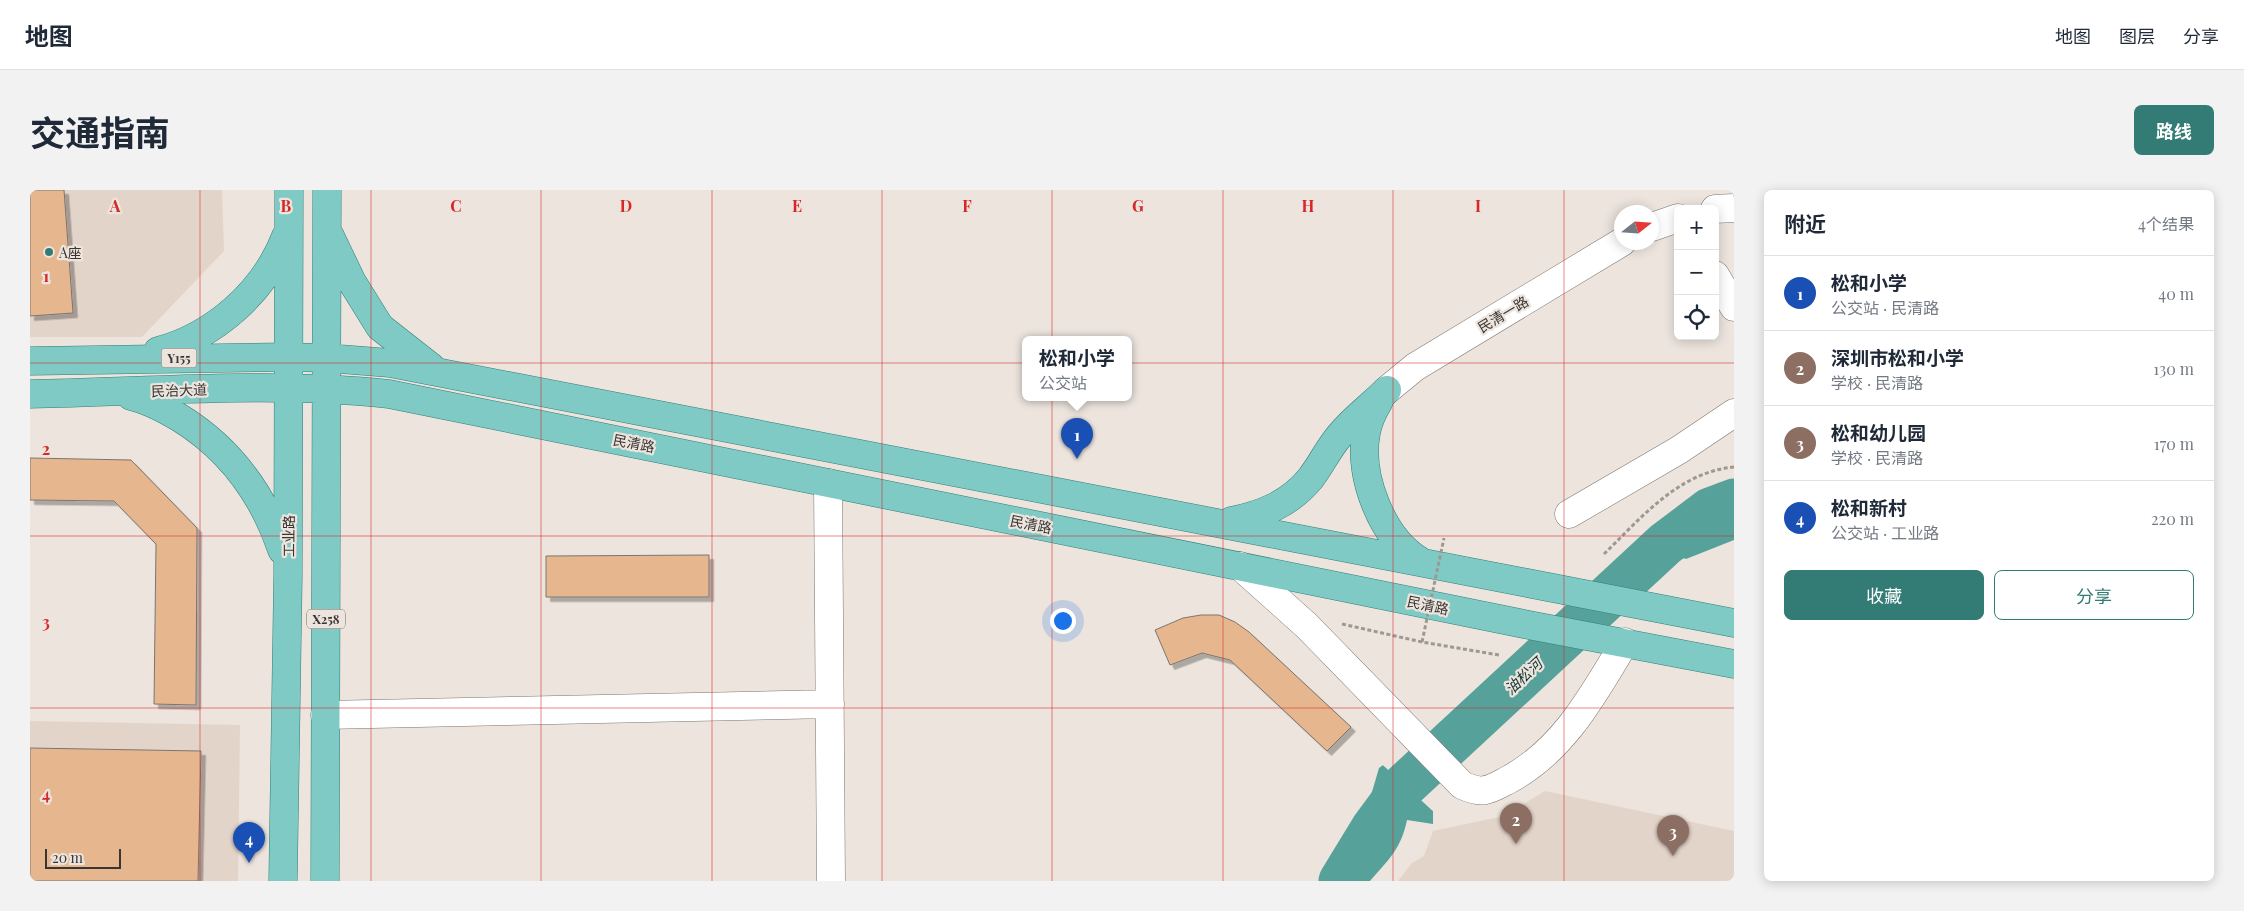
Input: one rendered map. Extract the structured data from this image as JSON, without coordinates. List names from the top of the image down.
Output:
{
  "streets": {
    "main road": [
      "Y155",
      "民治大道",
      "民清路",
      "工业路",
      "X258"
    ],
    "street": ["民清一路"]
  },
  "crossings": [
    ["Y155", "工业路"],
    ["Y155", "X258"],
    ["民治大道", "民清路"],
    ["民治大道", "工业路"],
    ["民治大道", "X258"],
    ["民清路", "X258"]
  ],
  "water": ["油松河"],
  "places": ["A座"],
  "scale_bar": "20 m",
  "north": "right",
  "page": {
    "header": "地图",
    "nav": ["地图", "图层", "分享"],
    "title": "交通指南",
    "buttons": [
      "路线",
      ["收藏", "分享"]
    ],
    "heading": ["附近", "4个结果"],
    "map_buttons": ["+", "−"],
    "list": [
      {
        "mark": "1",
        "name": "松和小学",
        "note": "公交站 · 民清路",
        "value": "40 m"
      },
      {
        "mark": "2",
        "name": "深圳市松和小学",
        "note": "学校 · 民清路",
        "value": "130 m"
      },
      {
        "mark": "3",
        "name": "松和幼儿园",
        "note": "学校 · 民清路",
        "value": "170 m"
      },
      {
        "mark": "4",
        "name": "松和新村",
        "note": "公交站 · 工业路",
        "value": "220 m"
      }
    ],
    "popup": ["松和小学", "公交站"],
    "pins": [
      "1",
      "2",
      "3",
      "4"
    ],
    "scale": "20 m"
  },
  "grid": {
    "columns": [
      "A",
      "B",
      "C",
      "D",
      "E",
      "F",
      "G",
      "H",
      "I"
    ],
    "rows": [
      "1",
      "2",
      "3",
      "4"
    ]
  }
}
